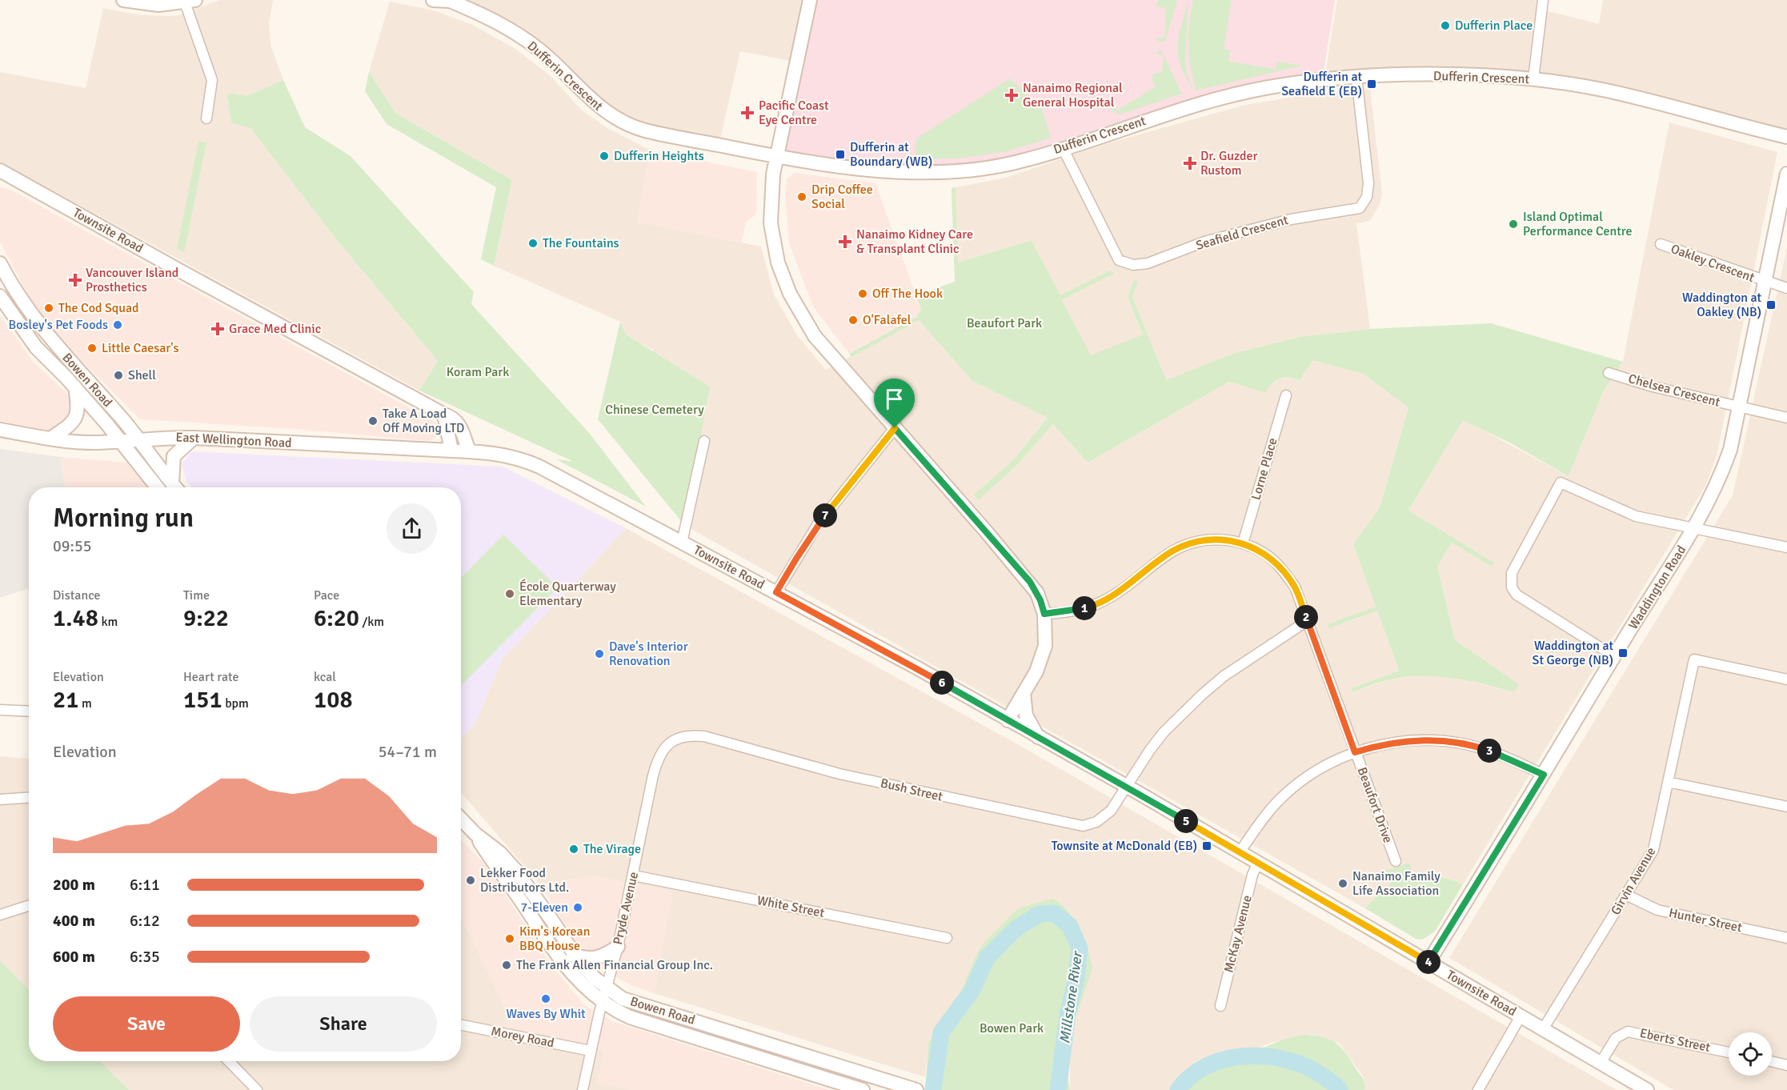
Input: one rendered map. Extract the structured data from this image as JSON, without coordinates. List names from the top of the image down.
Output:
{
  "streets": {
    "street": [
      "Dufferin Crescent",
      "Townsite Road",
      "Seafield Crescent",
      "Oakley Crescent",
      "Bowen Road",
      "Chelsea Crescent",
      "East Wellington Road",
      "Lorne Place",
      "Waddington Road",
      "Bush Street",
      "Beaufort Drive",
      "Girvin Avenue",
      "White Street",
      "Pryde Avenue",
      "Hunter Street",
      "McKay Avenue",
      "Morey Road",
      "Eberts Street"
    ]
  },
  "crossings": [
    ["Dufferin Crescent", "Seafield Crescent"],
    ["Townsite Road", "East Wellington Road"],
    ["Townsite Road", "Waddington Road"],
    ["Townsite Road", "Bush Street"],
    ["Townsite Road", "Girvin Avenue"],
    ["Townsite Road", "McKay Avenue"],
    ["Townsite Road", "Eberts Street"],
    ["Oakley Crescent", "Waddington Road"],
    ["Bowen Road", "East Wellington Road"],
    ["Bowen Road", "Pryde Avenue"],
    ["Chelsea Crescent", "Waddington Road"],
    ["Lorne Place", "Beaufort Drive"],
    ["Bush Street", "Beaufort Drive"],
    ["Bush Street", "Pryde Avenue"],
    ["Girvin Avenue", "Hunter Street"],
    ["White Street", "Pryde Avenue"],
    ["Pryde Avenue", "Morey Road"]
  ],
  "water": ["Millstone River"],
  "parks": [
    "Beaufort Park",
    "Koram Park",
    "Chinese Cemetery",
    "Bowen Park"
  ],
  "places": {
    "other": [
      "Dufferin Place",
      "Dufferin Heights",
      "Drip Coffee Social",
      "Island Optimal Performance Centre",
      "The Fountains",
      "Off The Hook",
      "The Cod Squad",
      "O'Falafel",
      "Bosley's Pet Foods",
      "Little Caesar's",
      "Shell",
      "Take A Load Off Moving LTD",
      "École Quarterway Elementary",
      "Dave's Interior Renovation",
      "The Virage",
      "Lekker Food Distributors Ltd.",
      "Nanaimo Family Life Association",
      "7-Eleven",
      "Kim's Korean BBQ House",
      "The Frank Allen Financial Group Inc.",
      "Waves By Whit"
    ],
    "transit": [
      "Dufferin at Seafield E (EB)",
      "Dufferin at Boundary (WB)",
      "Waddington at Oakley (NB)",
      "Waddington at St George (NB)",
      "Townsite at McDonald (EB)"
    ],
    "health": [
      "Nanaimo Regional General Hospital",
      "Pacific Coast Eye Centre",
      "Dr. Guzder Rustom",
      "Nanaimo Kidney Care & Transplant Clinic",
      "Vancouver Island Prosthetics",
      "Grace Med Clinic"
    ]
  },
  "page": {
    "heading": ["Morning run", "09:55"],
    "pins": [
      "7",
      "1",
      "2",
      "6",
      "3",
      "5",
      "4"
    ],
    "stats": [
      ["Distance", "1.48 km"],
      ["Time", "9:22"],
      ["Pace", "6:20 /km"],
      ["Elevation", "21 m"],
      ["Heart rate", "151 bpm"],
      ["kcal", "108"]
    ],
    "chart": ["Elevation", "54–71 m"],
    "list": [
      {
        "name": "200 m",
        "note": "6:11"
      },
      {
        "name": "400 m",
        "note": "6:12"
      },
      {
        "name": "600 m",
        "note": "6:35"
      }
    ],
    "buttons": ["Save", "Share"]
  }
}
